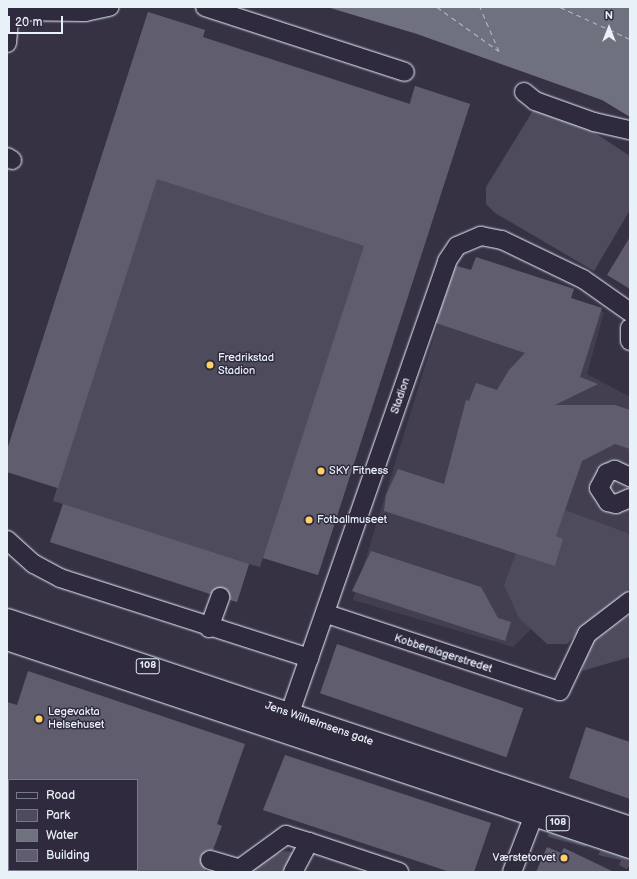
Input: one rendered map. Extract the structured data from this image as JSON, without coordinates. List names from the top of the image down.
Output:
{
  "streets": {
    "main road": ["108", "Jens Wilhelmsens gate"],
    "street": ["Stadion", "Kobberslagerstredet"]
  },
  "crossings": [
    ["Stadion", "Kobberslagerstredet"],
    ["Stadion", "Jens Wilhelmsens gate"]
  ],
  "places": [
    "Fredrikstad Stadion",
    "SKY Fitness",
    "Fotballmuseet",
    "Legevakta Helsehuset",
    "Værstetorvet"
  ],
  "legend": [
    "Road",
    "Park",
    "Water",
    "Building"
  ],
  "scale_bar": "20 m",
  "north": "top"
}
